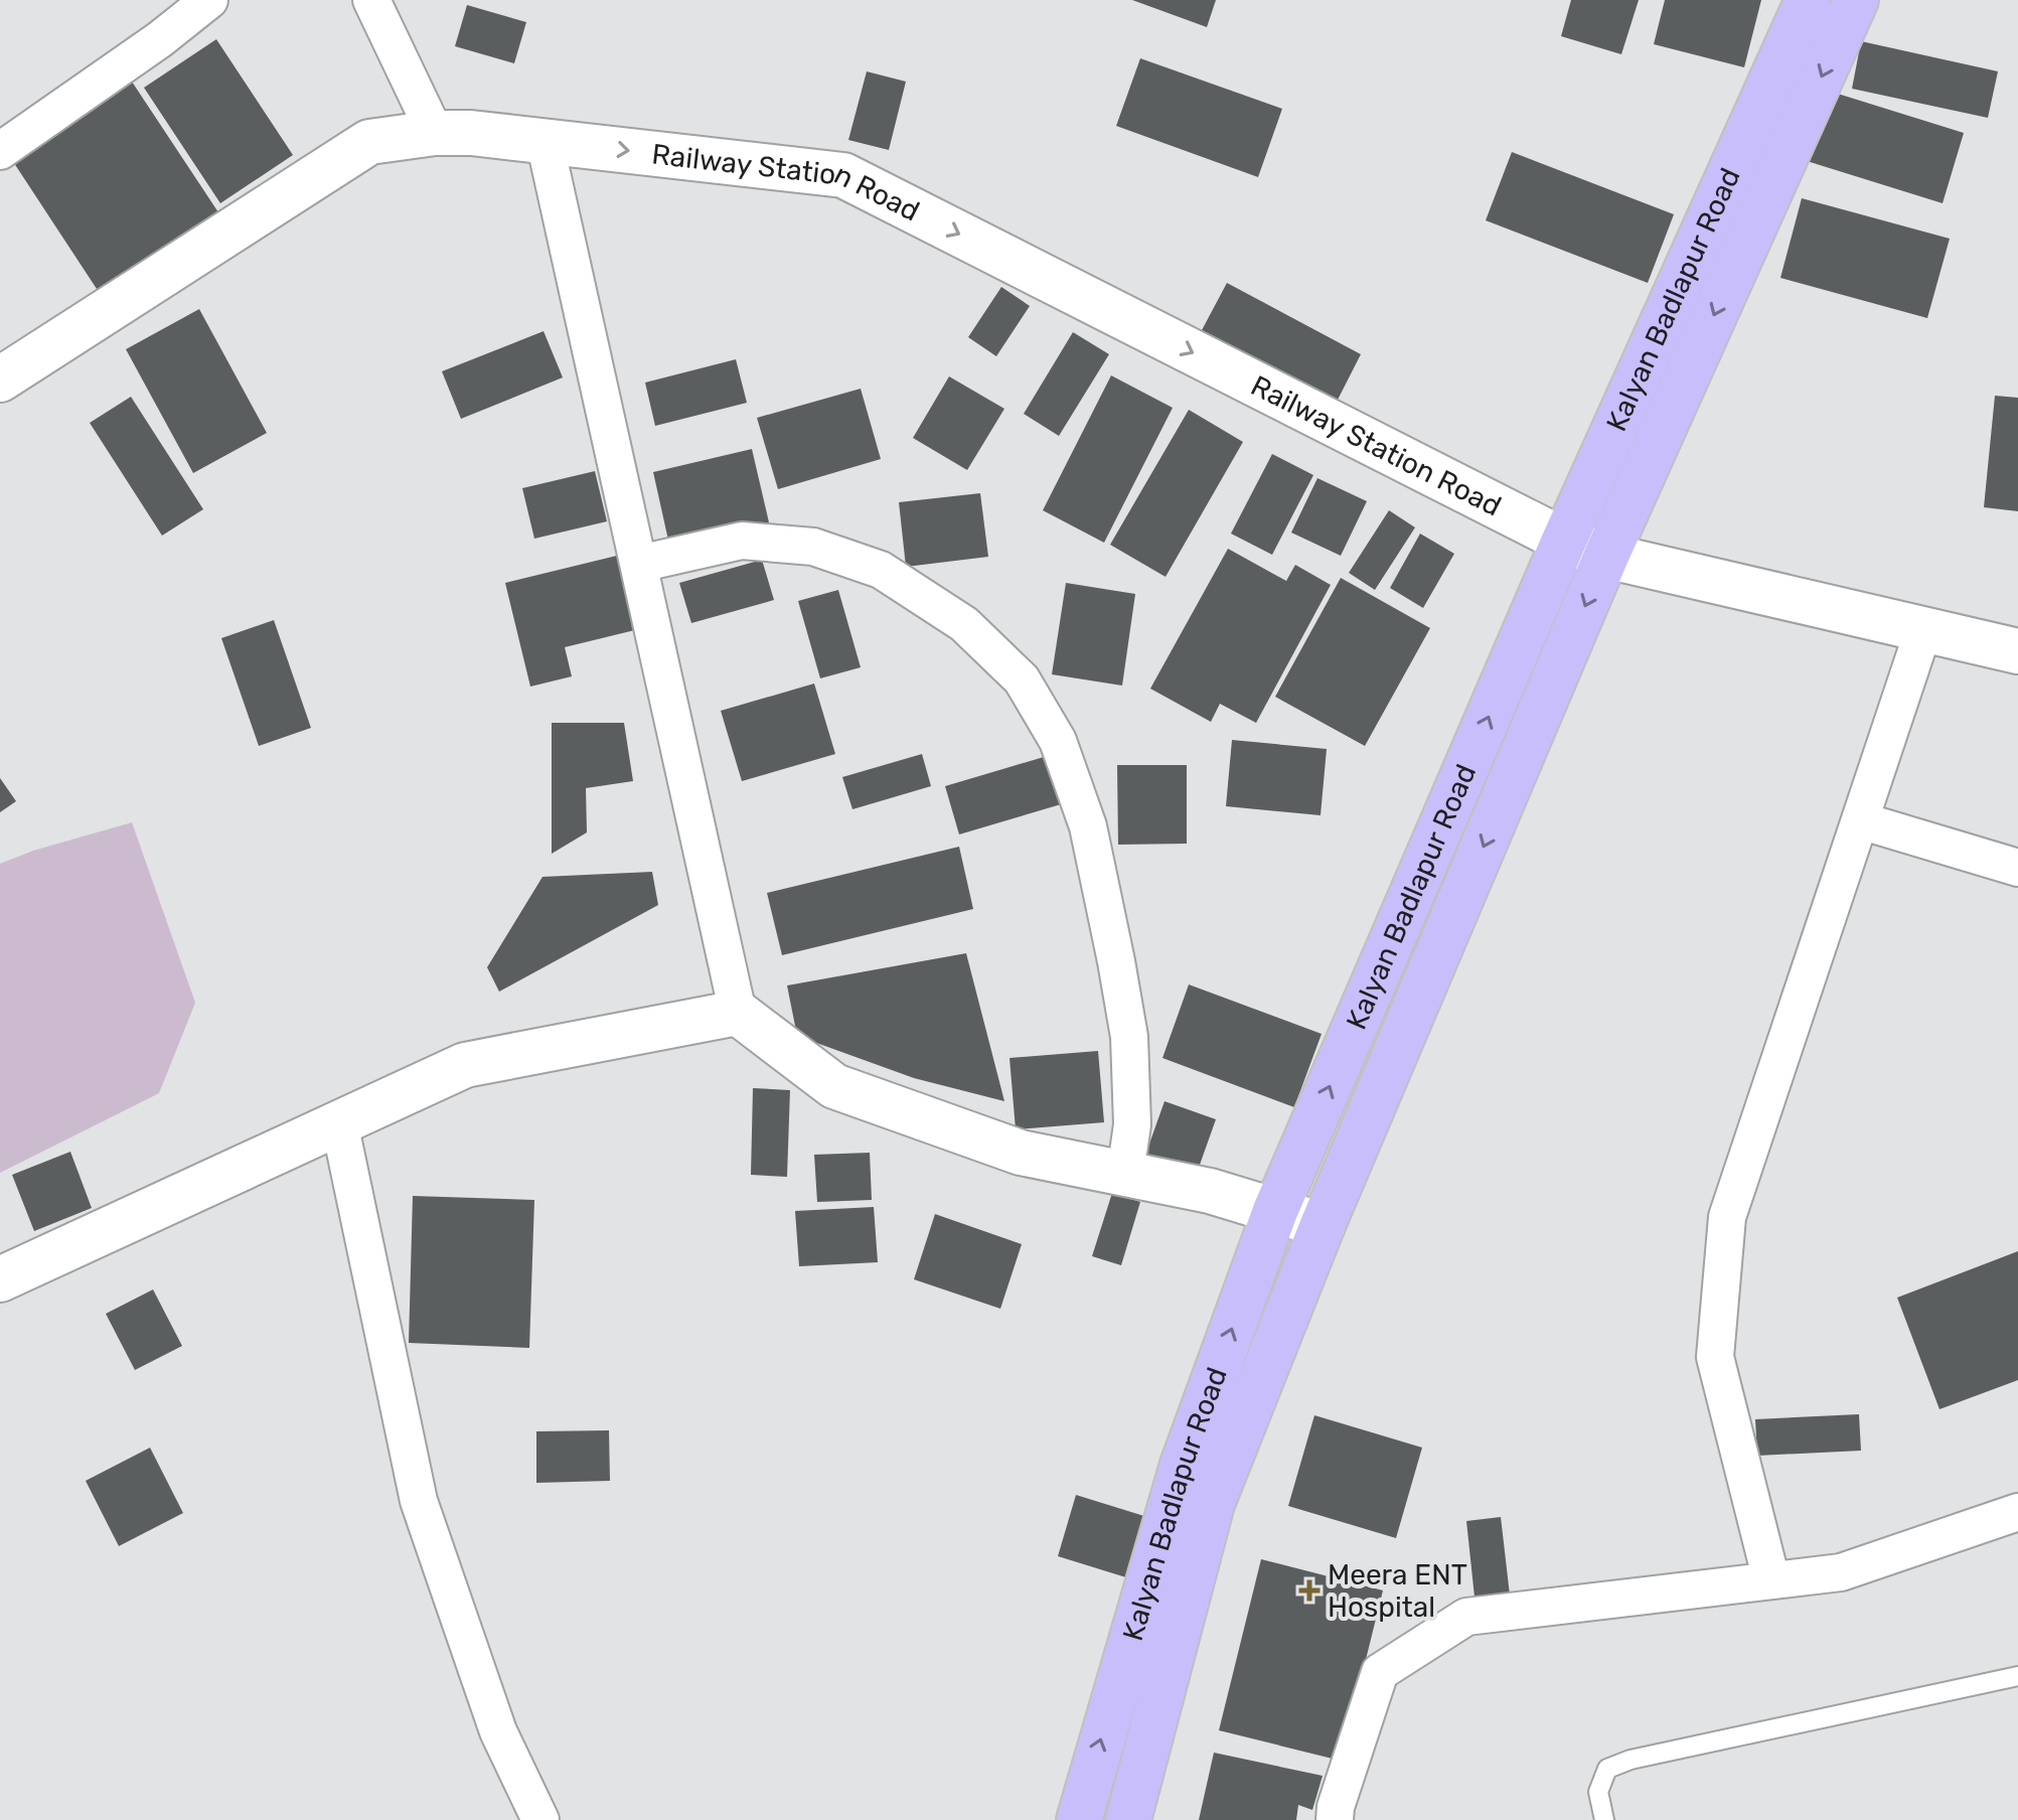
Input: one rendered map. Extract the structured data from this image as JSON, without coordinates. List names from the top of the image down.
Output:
{
  "streets": {
    "main road": ["Kalyan Badlapur Road"],
    "street": ["Railway Station Road"]
  },
  "crossings": [
    ["Railway Station Road", "Kalyan Badlapur Road"]
  ],
  "one_way": ["Railway Station Road"],
  "places": {
    "health": ["Meera ENT Hospital"]
  }
}
